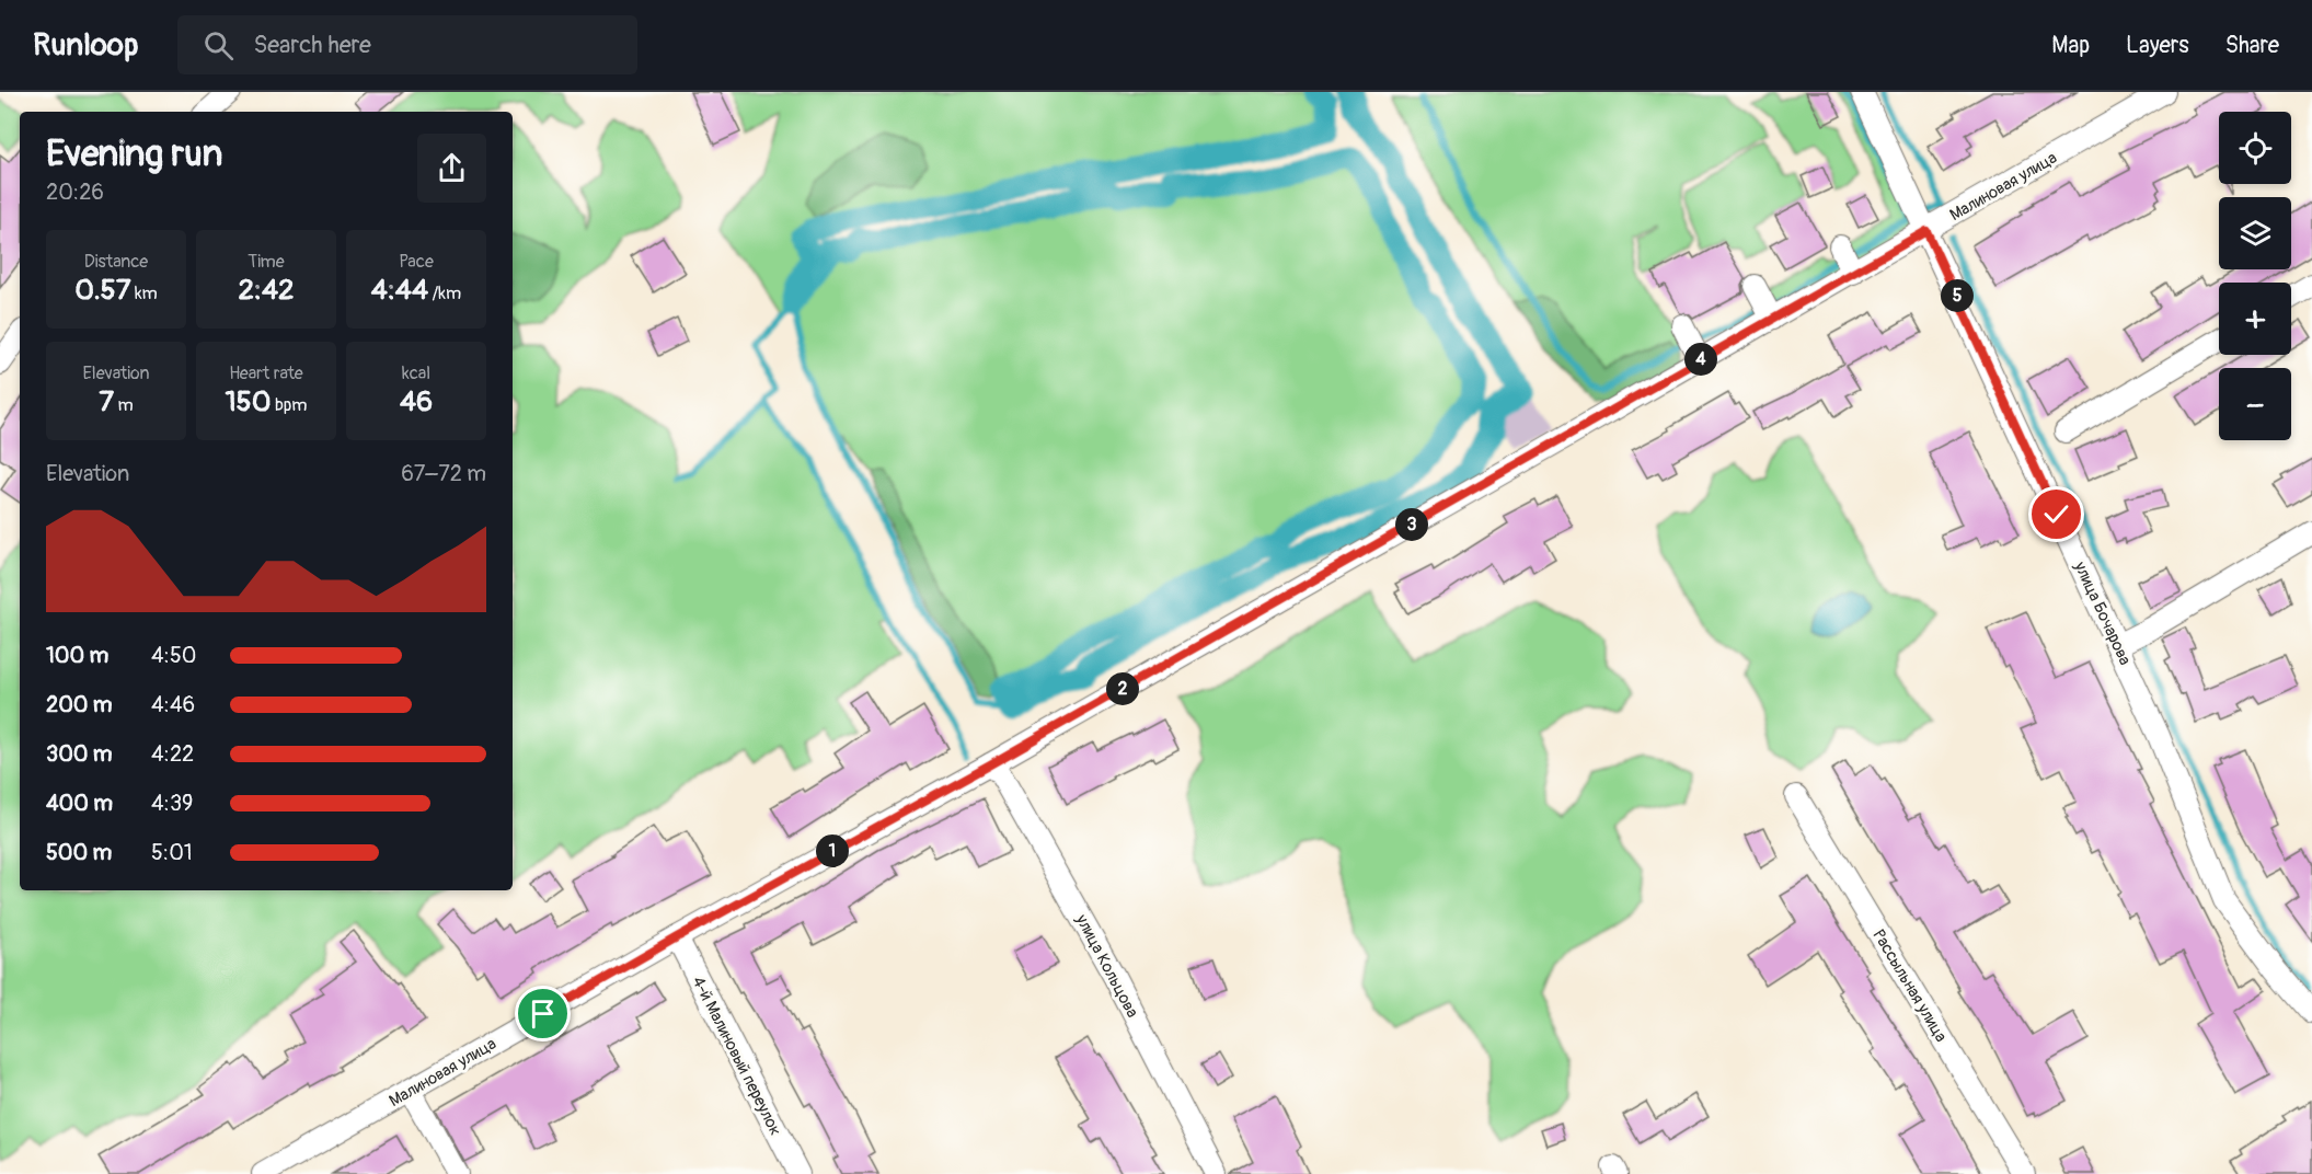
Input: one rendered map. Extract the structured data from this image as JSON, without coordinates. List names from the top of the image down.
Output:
{
  "streets": {
    "street": [
      "Малиновая улица",
      "улица Бочарова",
      "улица Кольцова",
      "Рассыльная улица",
      "4-й Малиновый переулок"
    ]
  },
  "crossings": [
    ["Малиновая улица", "улица Бочарова"],
    ["Малиновая улица", "улица Кольцова"],
    ["Малиновая улица", "4-й Малиновый переулок"]
  ],
  "page": {
    "header": "Runloop",
    "search": "Search here",
    "nav": ["Map", "Layers", "Share"],
    "map_buttons": ["+", "−"],
    "heading": ["Evening run", "20:26"],
    "stats": [
      ["Distance", "0.57 km"],
      ["Time", "2:42"],
      ["Pace", "4:44 /km"],
      ["Elevation", "7 m"],
      ["Heart rate", "150 bpm"],
      ["kcal", "46"]
    ],
    "pins": [
      "5",
      "4",
      "3",
      "2",
      "1"
    ],
    "chart": ["Elevation", "67–72 m"],
    "list": [
      {
        "name": "100 m",
        "note": "4:50"
      },
      {
        "name": "200 m",
        "note": "4:46"
      },
      {
        "name": "300 m",
        "note": "4:22"
      },
      {
        "name": "400 m",
        "note": "4:39"
      },
      {
        "name": "500 m",
        "note": "5:01"
      }
    ]
  }
}
